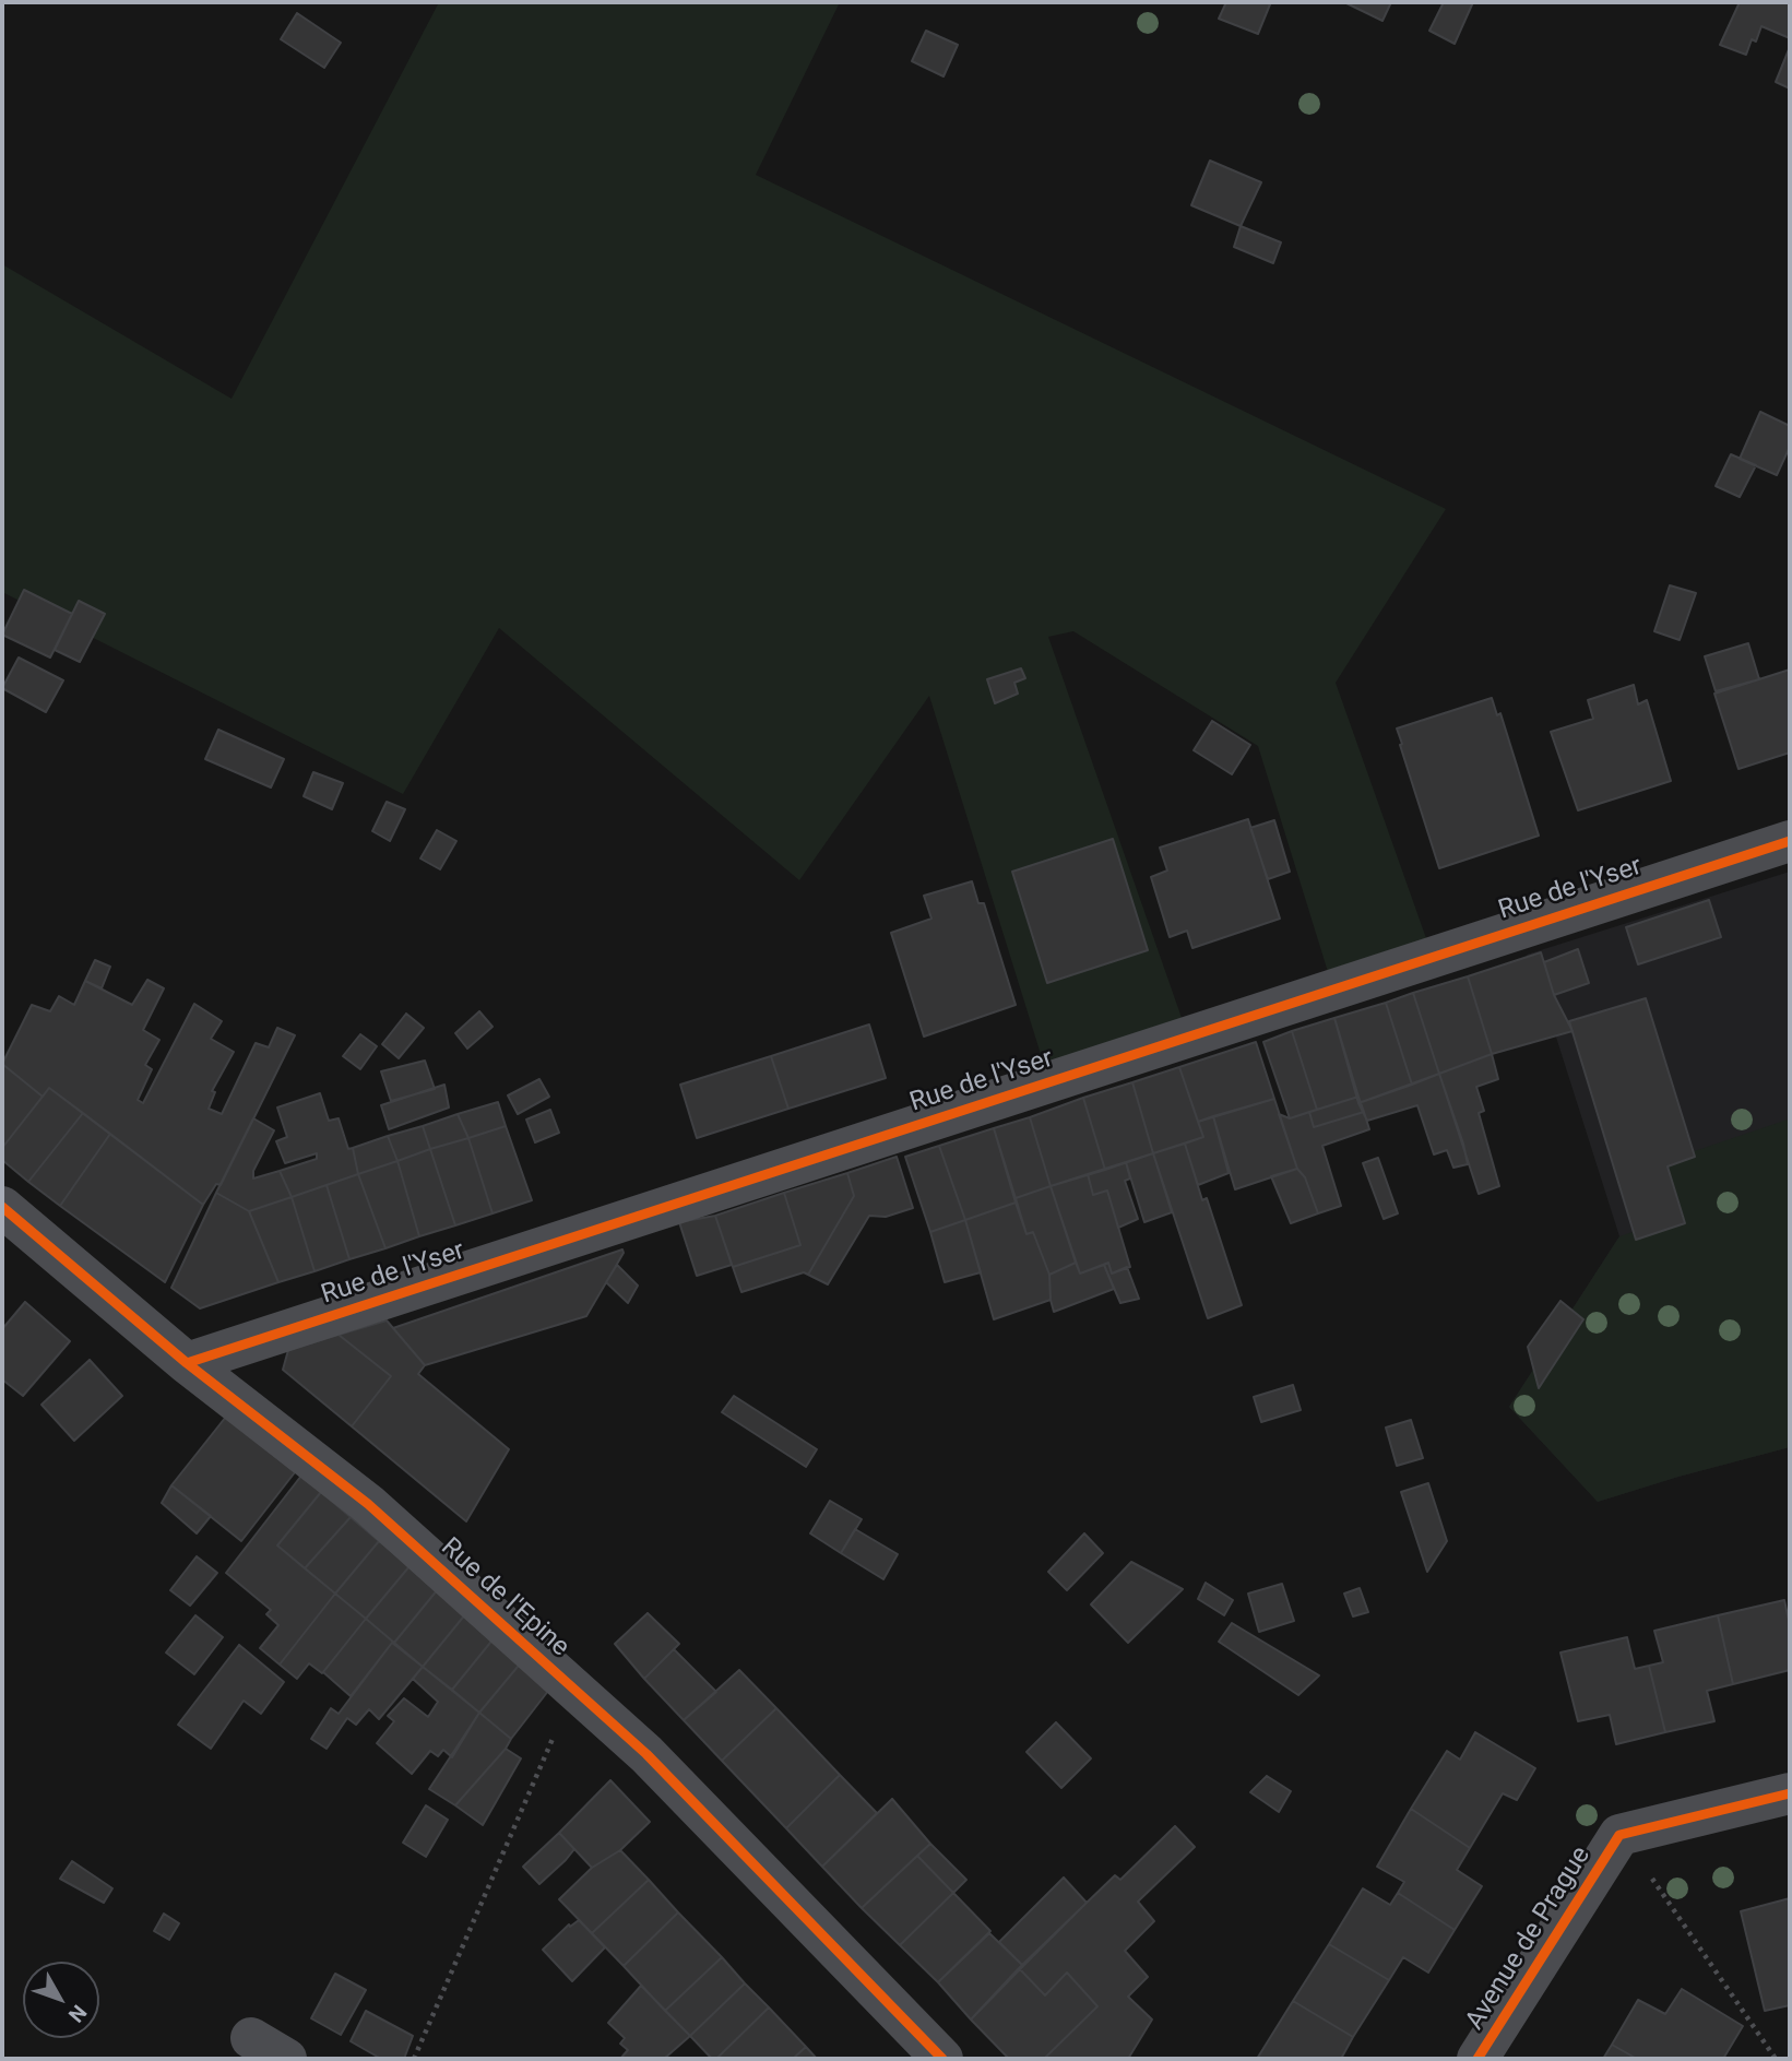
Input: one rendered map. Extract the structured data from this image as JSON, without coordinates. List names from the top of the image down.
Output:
{
  "streets": {
    "street": ["Rue de l'Yser", "Rue de l'Epine", "Avenue de Prague"]
  },
  "crossings": [
    ["Rue de l'Yser", "Rue de l'Epine"]
  ],
  "north": "bottom right"
}
